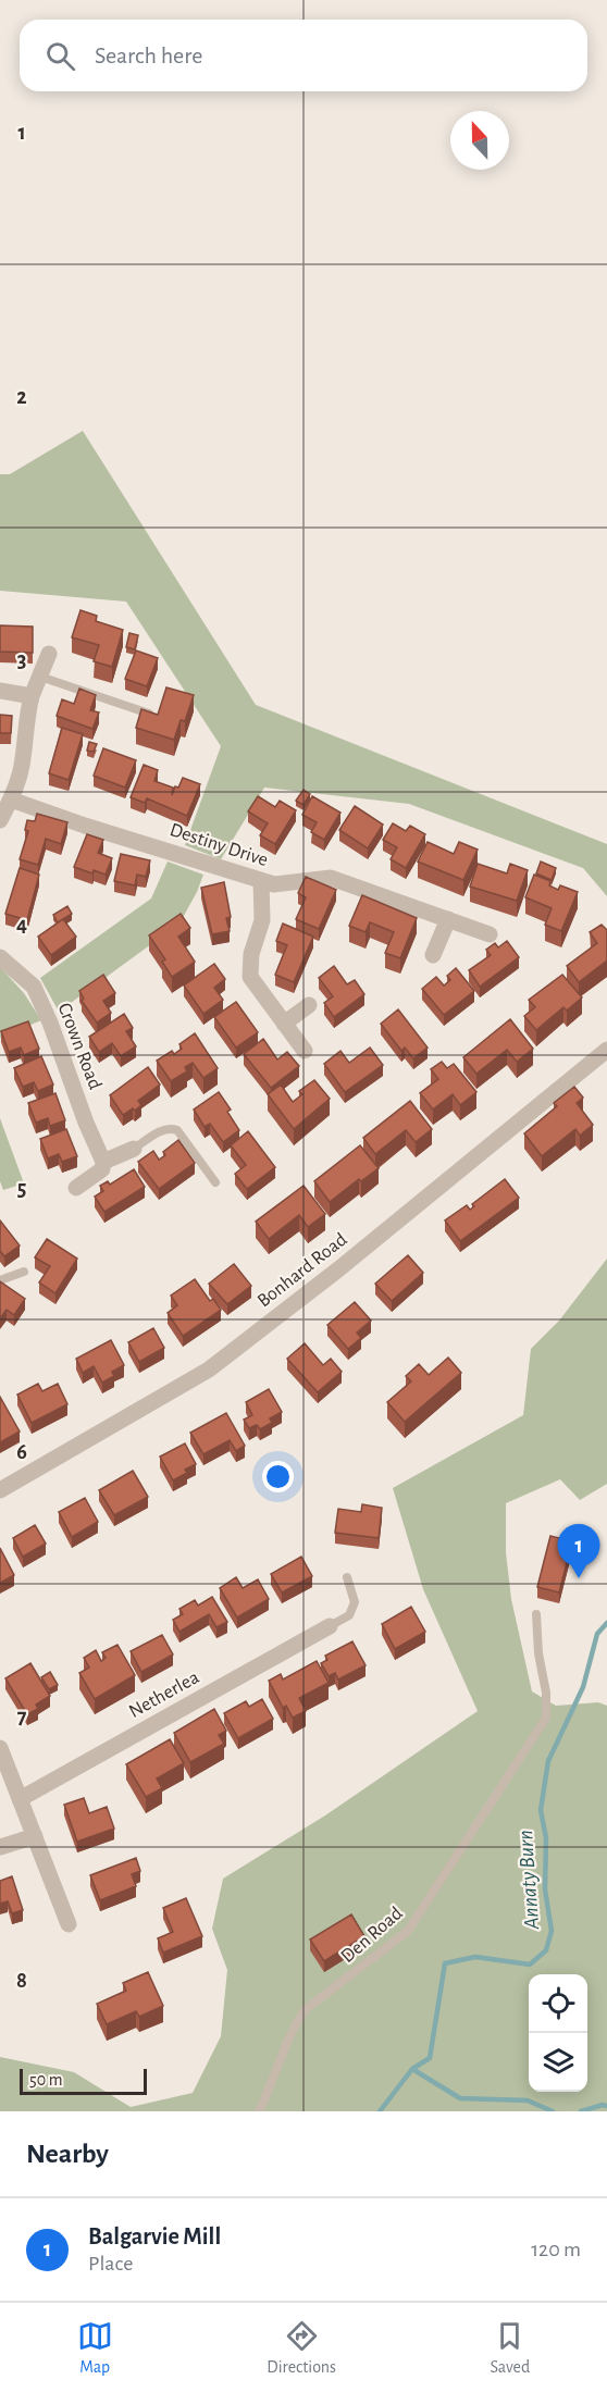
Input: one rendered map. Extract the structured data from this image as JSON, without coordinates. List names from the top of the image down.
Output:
{
  "streets": {
    "street": [
      "Destiny Drive",
      "Crown Road",
      "Bonhard Road",
      "Netherlea"
    ],
    "lane": ["Den Road"]
  },
  "water": ["Annaty Burn"],
  "scale_bar": "50 m",
  "north": "top",
  "page": {
    "search": "Search here",
    "pins": "1",
    "scale": "50 m",
    "heading": "Nearby",
    "list": [
      {
        "mark": "1",
        "name": "Balgarvie Mill",
        "note": "Place",
        "value": "120 m"
      }
    ],
    "nav": ["Map", "Directions", "Saved"]
  },
  "grid": {
    "rows": [
      "1",
      "2",
      "3",
      "4",
      "5",
      "6",
      "7",
      "8"
    ]
  }
}
